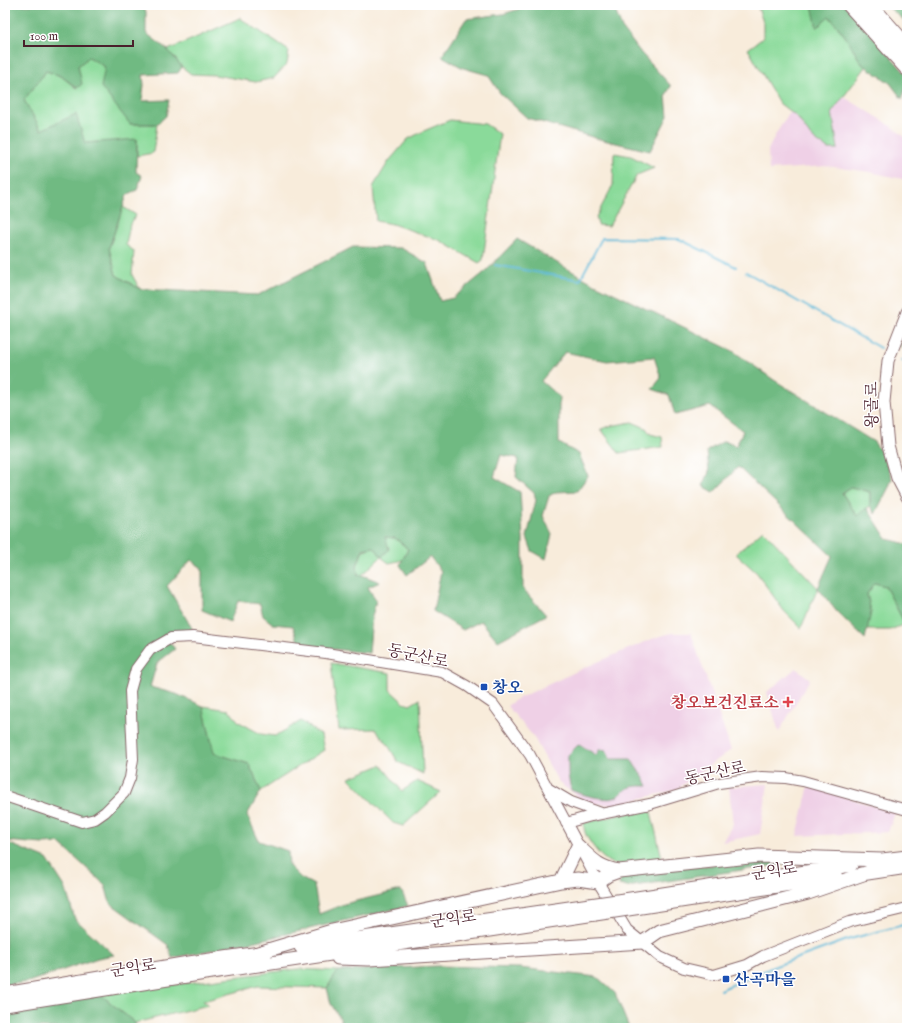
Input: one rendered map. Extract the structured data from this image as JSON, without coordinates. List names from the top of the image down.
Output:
{
  "streets": {
    "highway": ["군익로"],
    "main road": ["왕골로"],
    "street": ["동군산로"]
  },
  "places": {
    "transit": ["창오", "산곡마을"],
    "health": ["창오보건진료소"]
  },
  "scale_bar": "100 m"
}
